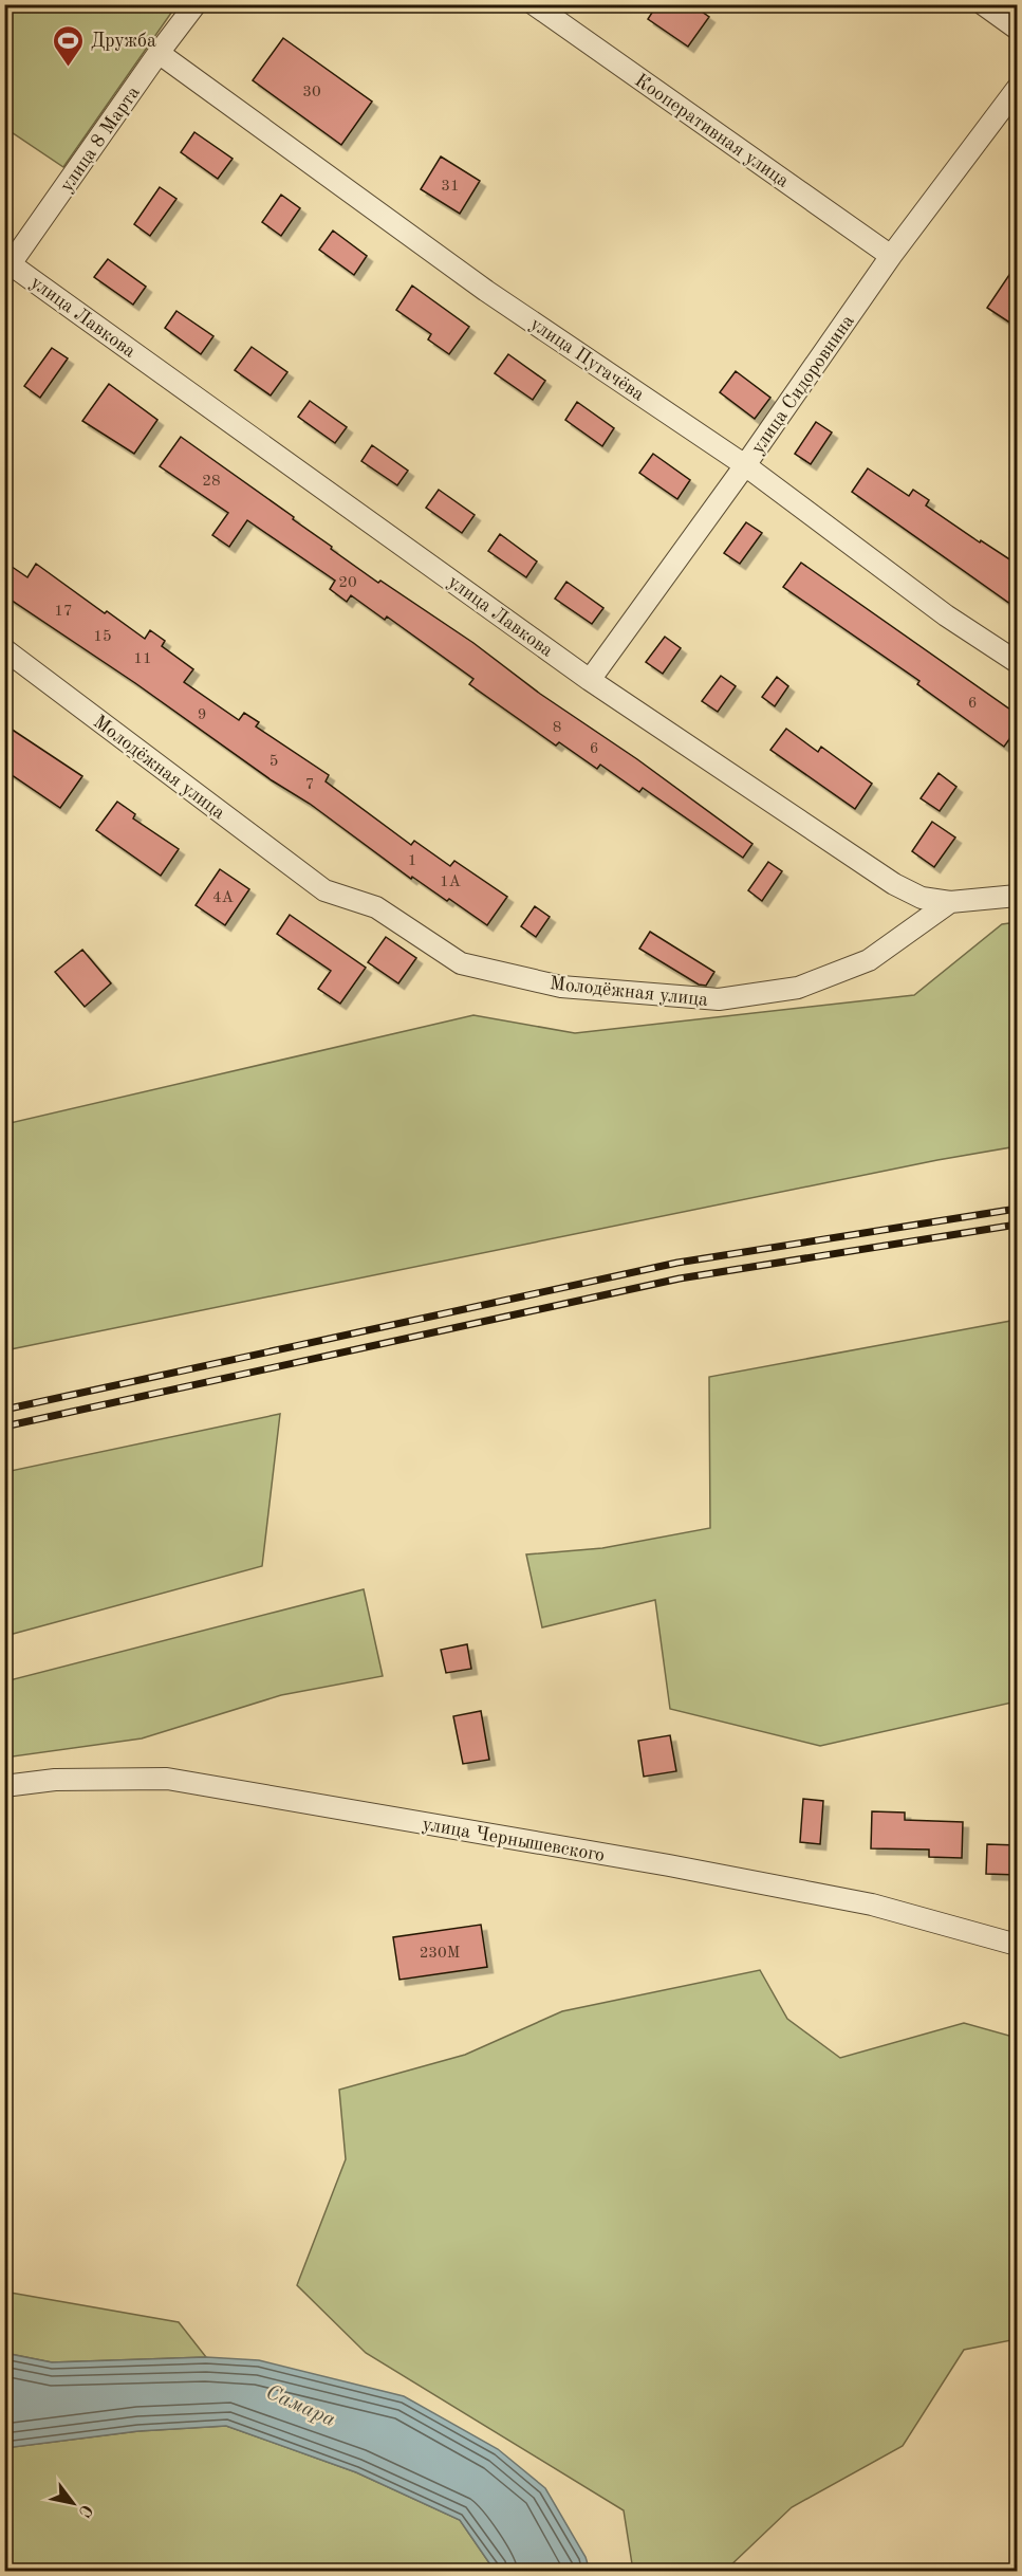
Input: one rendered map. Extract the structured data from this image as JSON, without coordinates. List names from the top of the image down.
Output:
{
  "streets": {
    "street": [
      "Кооперативная улица",
      "улица 8 Марта",
      "улица Лавкова",
      "улица Пугачёва",
      "улица Сидоровнина",
      "Молодёжная улица",
      "улица Чернышевского"
    ]
  },
  "crossings": [
    ["Кооперативная улица", "улица Сидоровнина"],
    ["улица 8 Марта", "улица Лавкова"],
    ["улица 8 Марта", "улица Пугачёва"],
    ["улица Лавкова", "улица Сидоровнина"],
    ["улица Лавкова", "Молодёжная улица"],
    ["улица Пугачёва", "улица Сидоровнина"]
  ],
  "water": ["Самара"],
  "places": {
    "sports": ["Дружба"]
  },
  "house_numbers": [
    "30",
    "31",
    "28",
    "20",
    "17",
    "15",
    "11",
    "6",
    "9",
    "8",
    "6",
    "5",
    "7",
    "1",
    "1А",
    "4А",
    "230М"
  ],
  "north": "bottom right"
}
